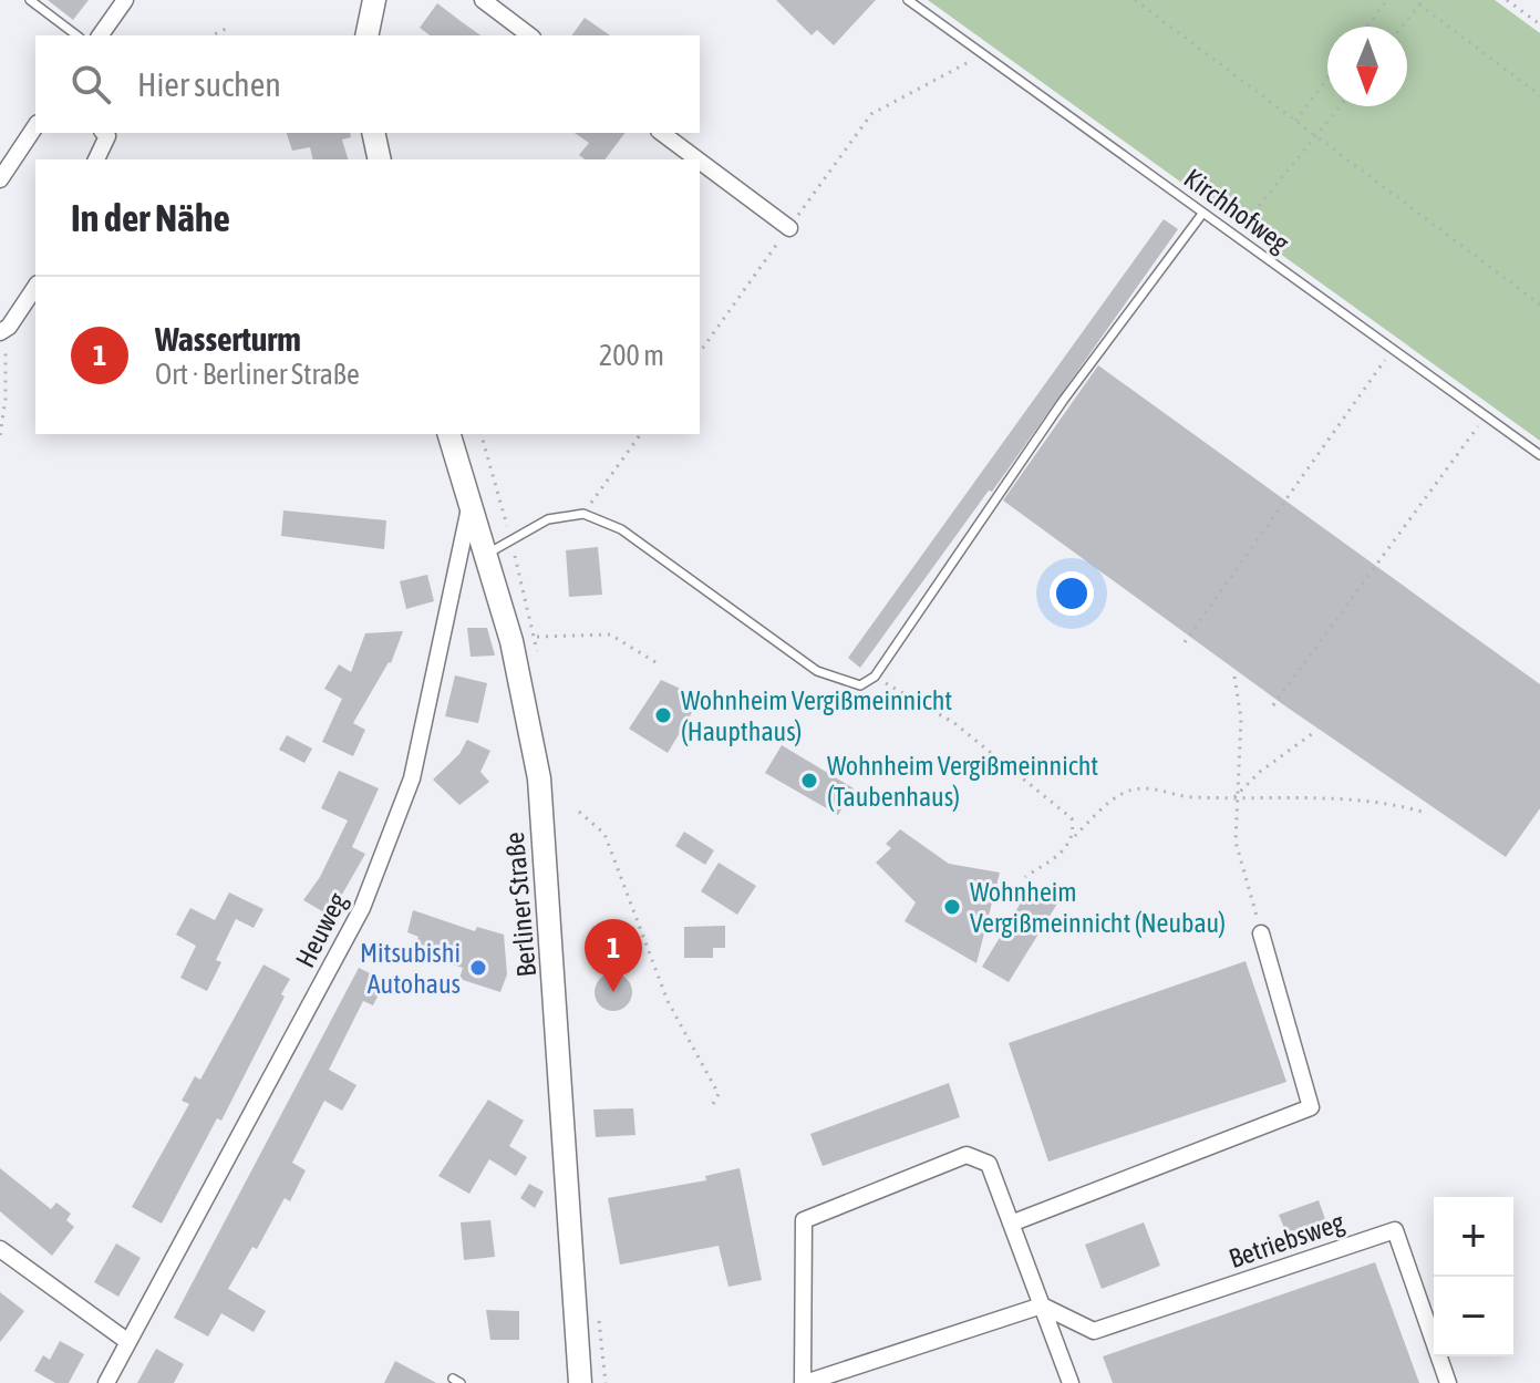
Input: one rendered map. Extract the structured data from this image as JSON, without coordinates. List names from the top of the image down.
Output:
{
  "streets": {
    "main road": ["Berliner Straße"],
    "street": ["Heuweg", "Betriebsweg"],
    "lane": ["Kirchhofweg"]
  },
  "crossings": [
    ["Berliner Straße", "Heuweg"]
  ],
  "places": [
    "Wohnheim Vergißmeinnicht (Haupthaus)",
    "Wohnheim Vergißmeinnicht (Taubenhaus)",
    "Wohnheim Vergißmeinnicht (Neubau)",
    "Mitsubishi Autohaus"
  ],
  "north": "bottom",
  "page": {
    "search": "Hier suchen",
    "heading": "In der Nähe",
    "list": [
      {
        "mark": "1",
        "name": "Wasserturm",
        "note": "Ort · Berliner Straße",
        "value": "200 m"
      }
    ],
    "pins": "1",
    "map_buttons": ["+", "−"]
  }
}
